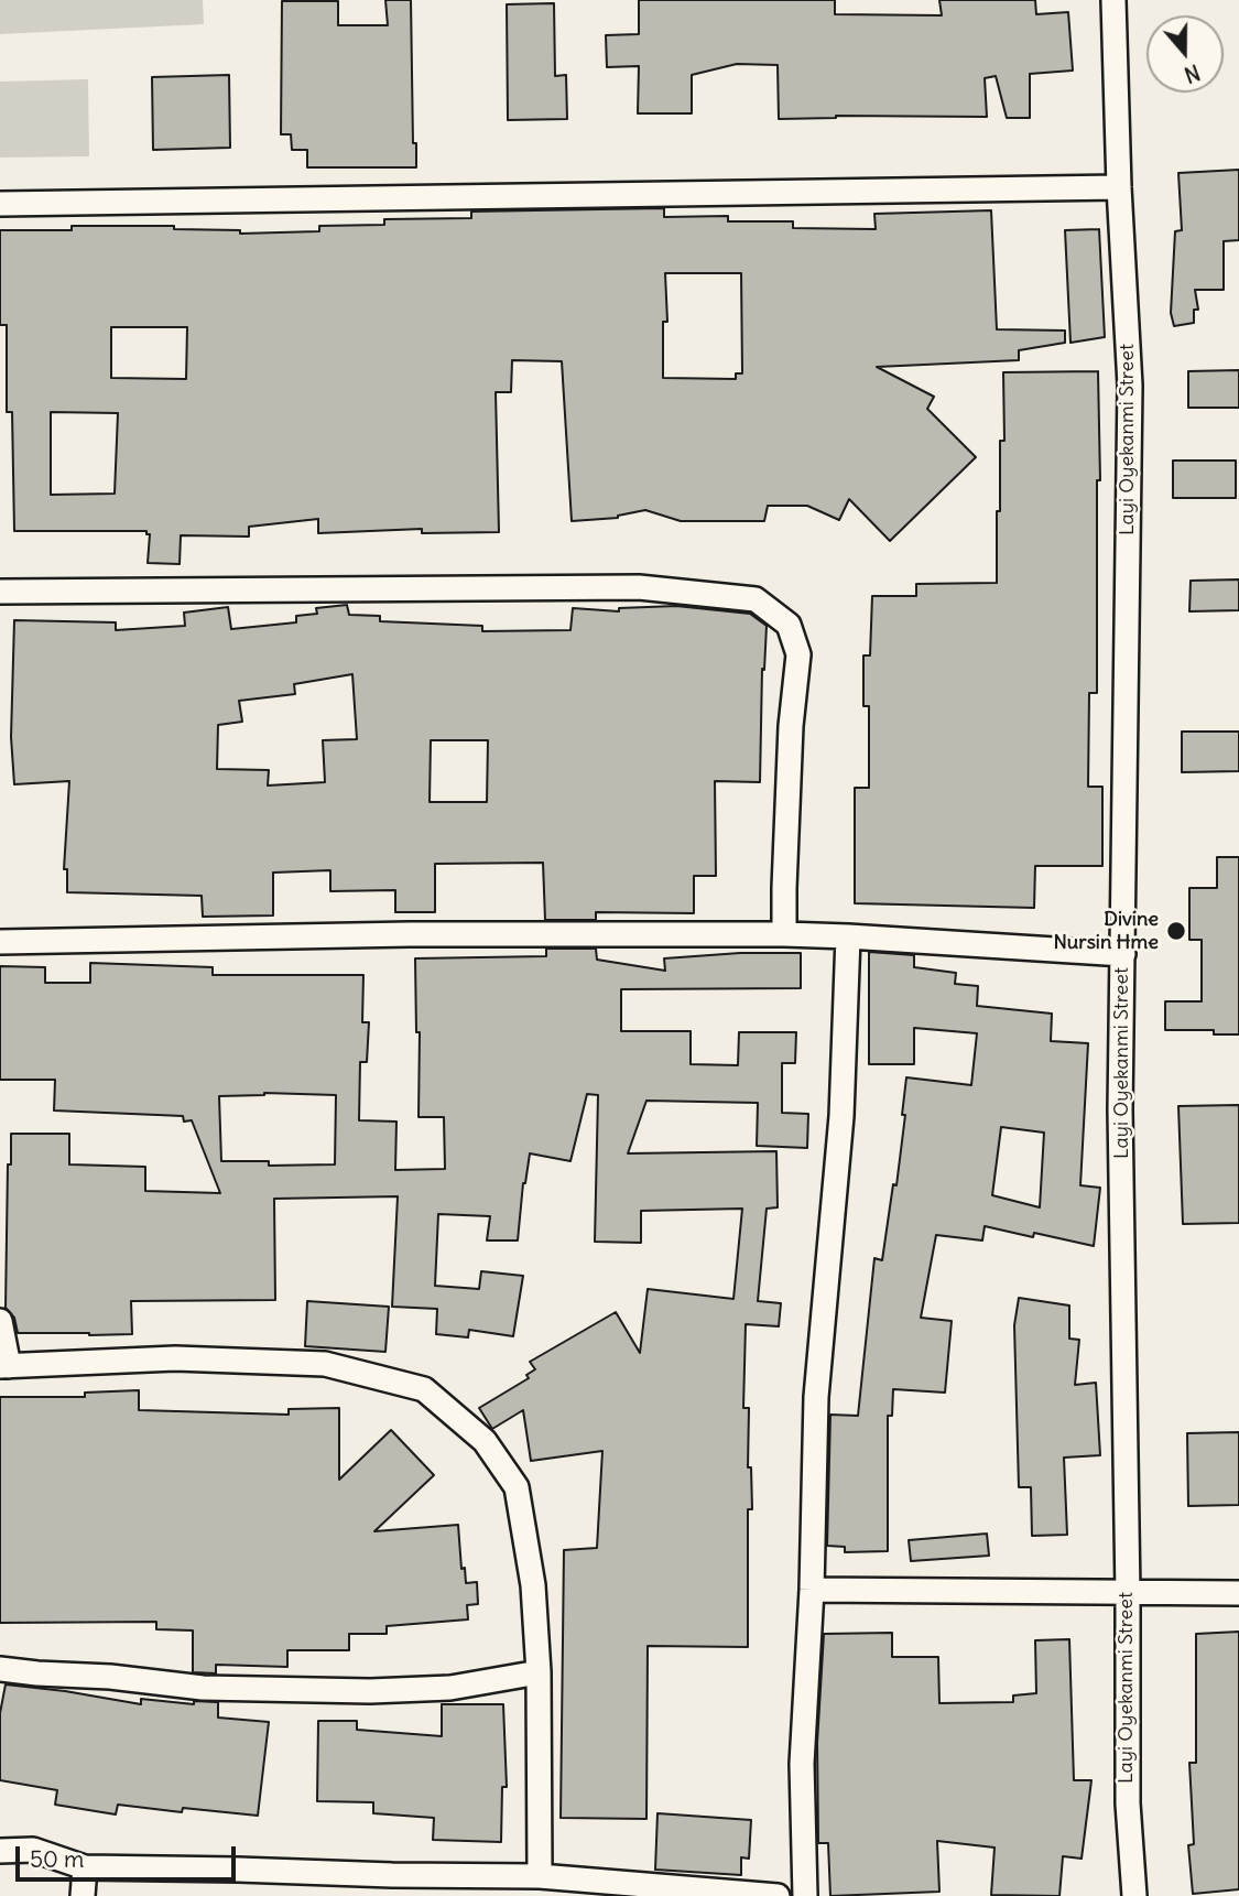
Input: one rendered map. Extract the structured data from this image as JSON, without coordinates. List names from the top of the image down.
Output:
{
  "streets": {
    "street": ["Layi Oyekanmi Street"]
  },
  "places": ["Divine Nursin Hme"],
  "scale_bar": "50 m",
  "north": "bottom"
}
